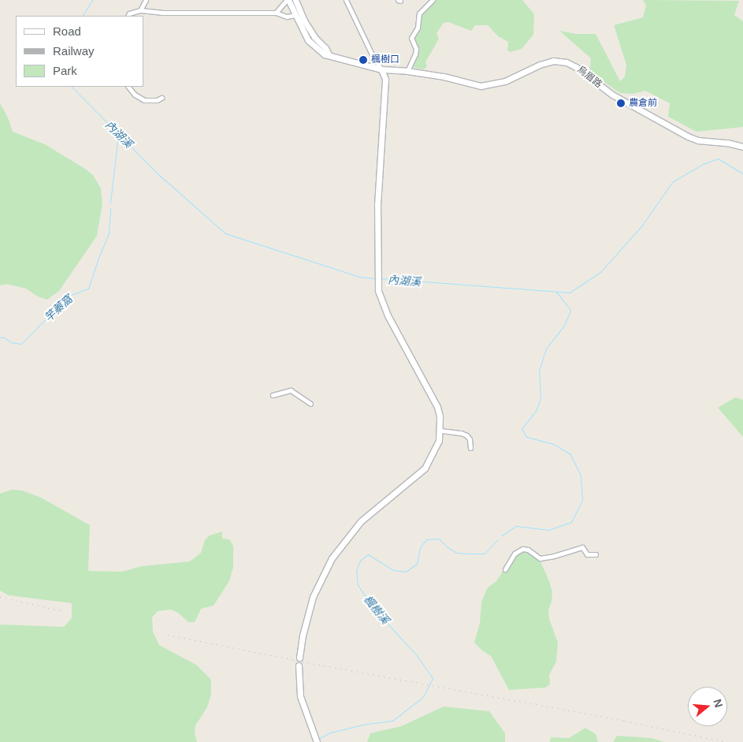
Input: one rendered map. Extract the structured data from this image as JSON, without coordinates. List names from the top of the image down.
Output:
{
  "streets": {
    "street": ["烏眉路"]
  },
  "water": ["內湖溪", "竿蓁窩", "楓樹溪"],
  "places": ["楓樹口", "農倉前"],
  "legend": ["Road", "Railway", "Park"],
  "north": "right"
}
